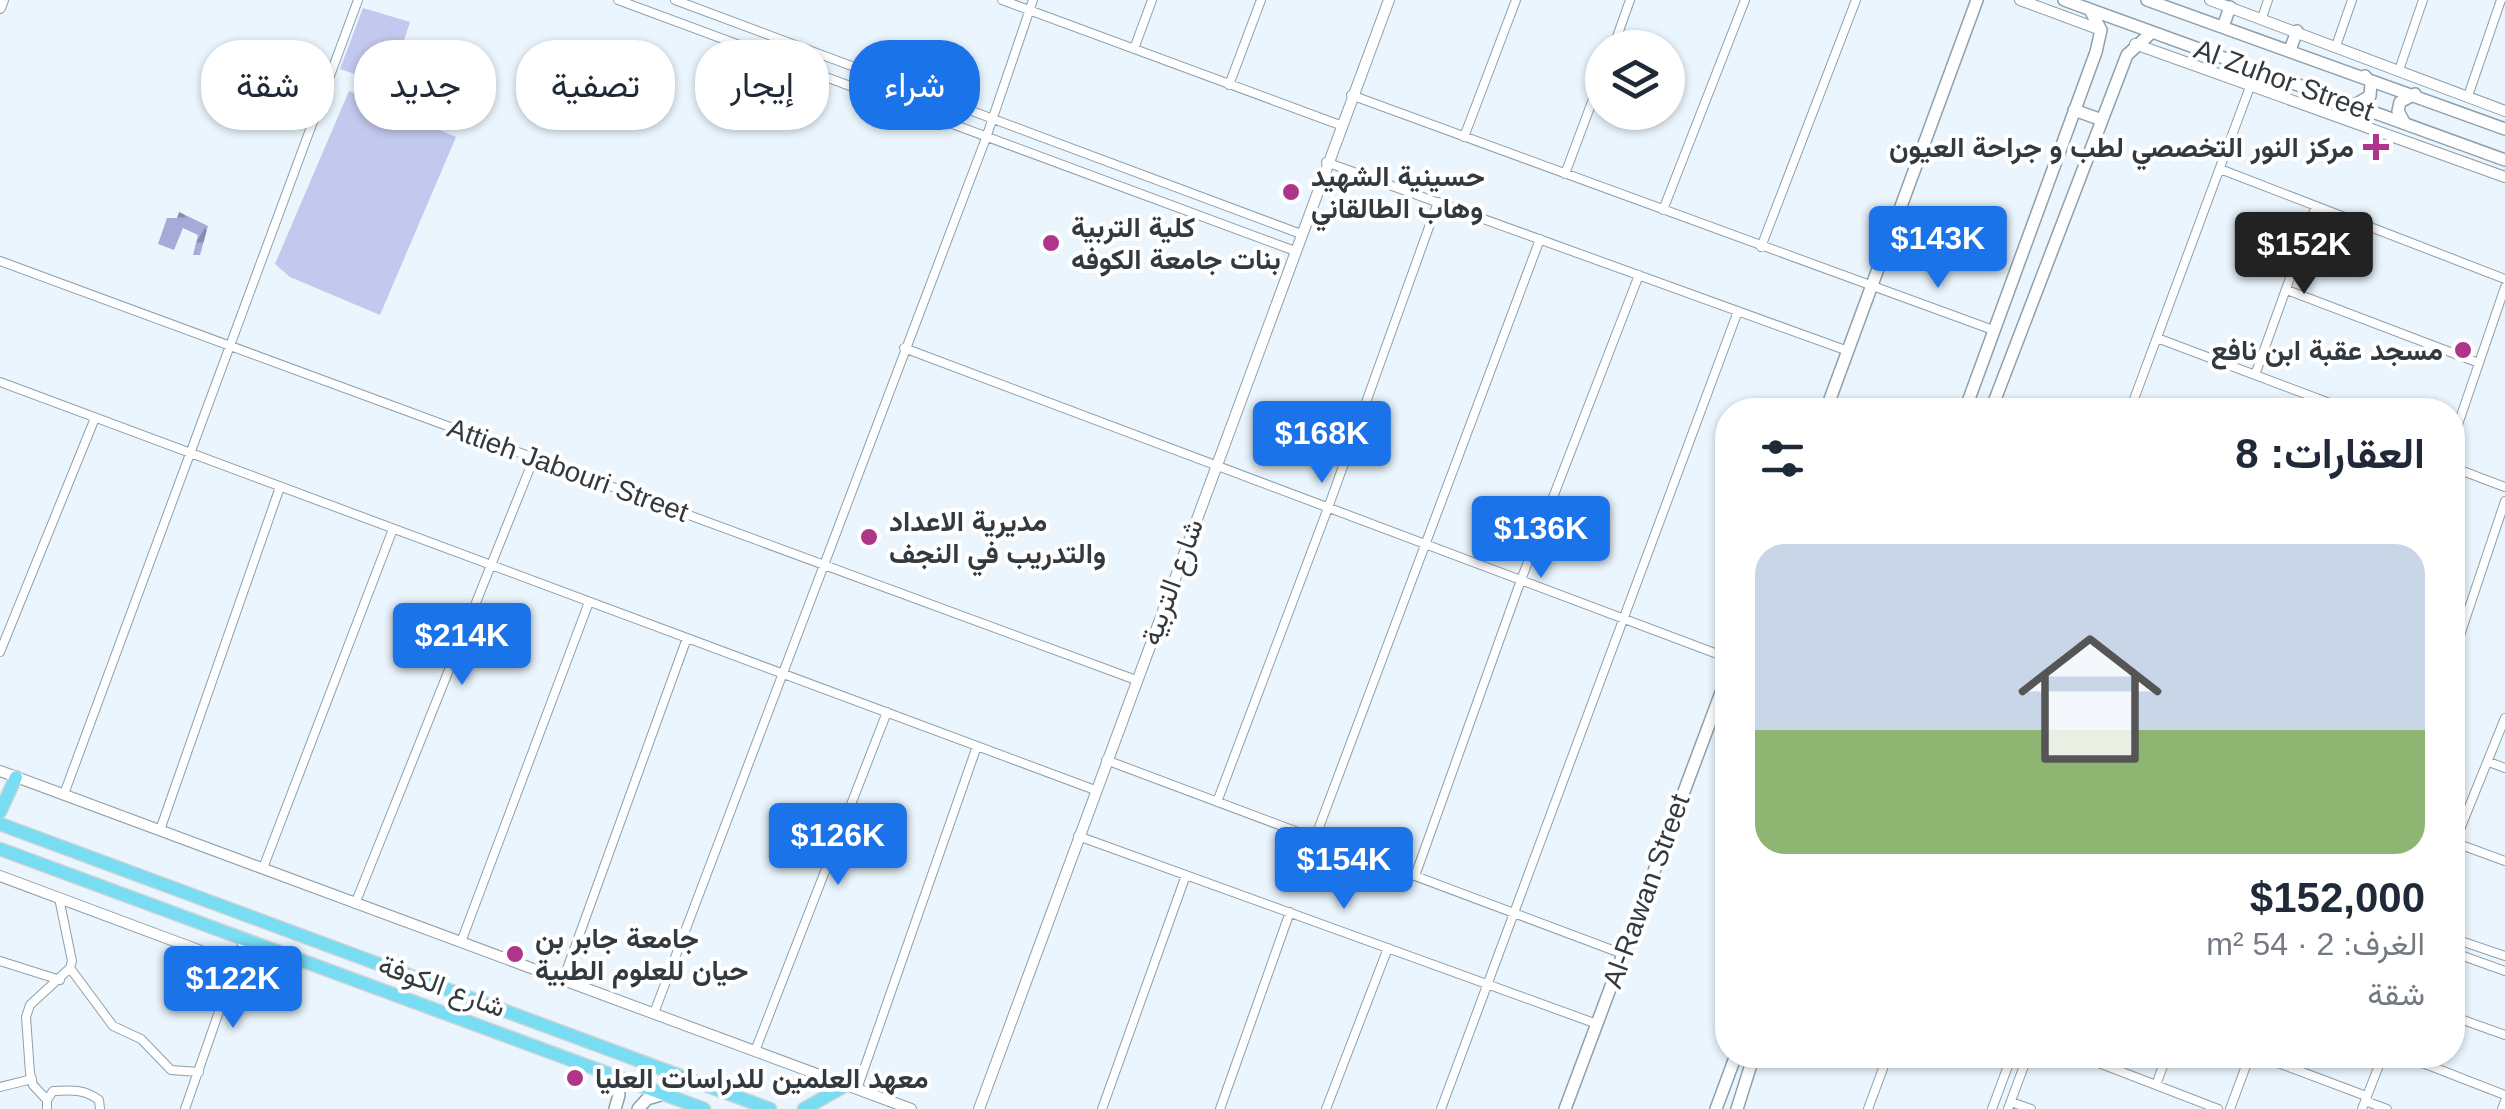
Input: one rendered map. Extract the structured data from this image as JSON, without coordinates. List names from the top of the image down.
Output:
{
  "streets": {
    "highway": ["شارع الكوفة"],
    "main road": ["Al Zuhor Street", "Al-Rawan Street"],
    "street": ["Attieh Jabouri Street", "شارع التربية"]
  },
  "crossings": [
    ["Attieh Jabouri Street", "شارع التربية"]
  ],
  "places": {
    "health": ["مركز النور التخصصي لطب و جراحة العيون"],
    "other": [
      "حسينية الشهيد وهاب الطالقاني",
      "كلية التربية بنات جامعة الكوفه",
      "مسجد عقبة ابن نافع",
      "مديرية الاعداد والتدريب في النجف",
      "جامعة جابر بن حيان للعلوم الطبية",
      "معهد العلمين للدراسات العليا"
    ]
  },
  "page": {
    "chip": [
      "شراء",
      "إيجار",
      "تصفية",
      "جديد",
      "شقة"
    ],
    "price": [
      "$143K",
      "$152K",
      "$168K",
      "$136K",
      "$214K",
      "$126K",
      "$154K",
      "$122K"
    ],
    "heading": "العقارات: 8",
    "list": [
      {
        "name": "$152,000",
        "note": "الغرف: 2 · 54 m² · شقة"
      }
    ]
  }
}
